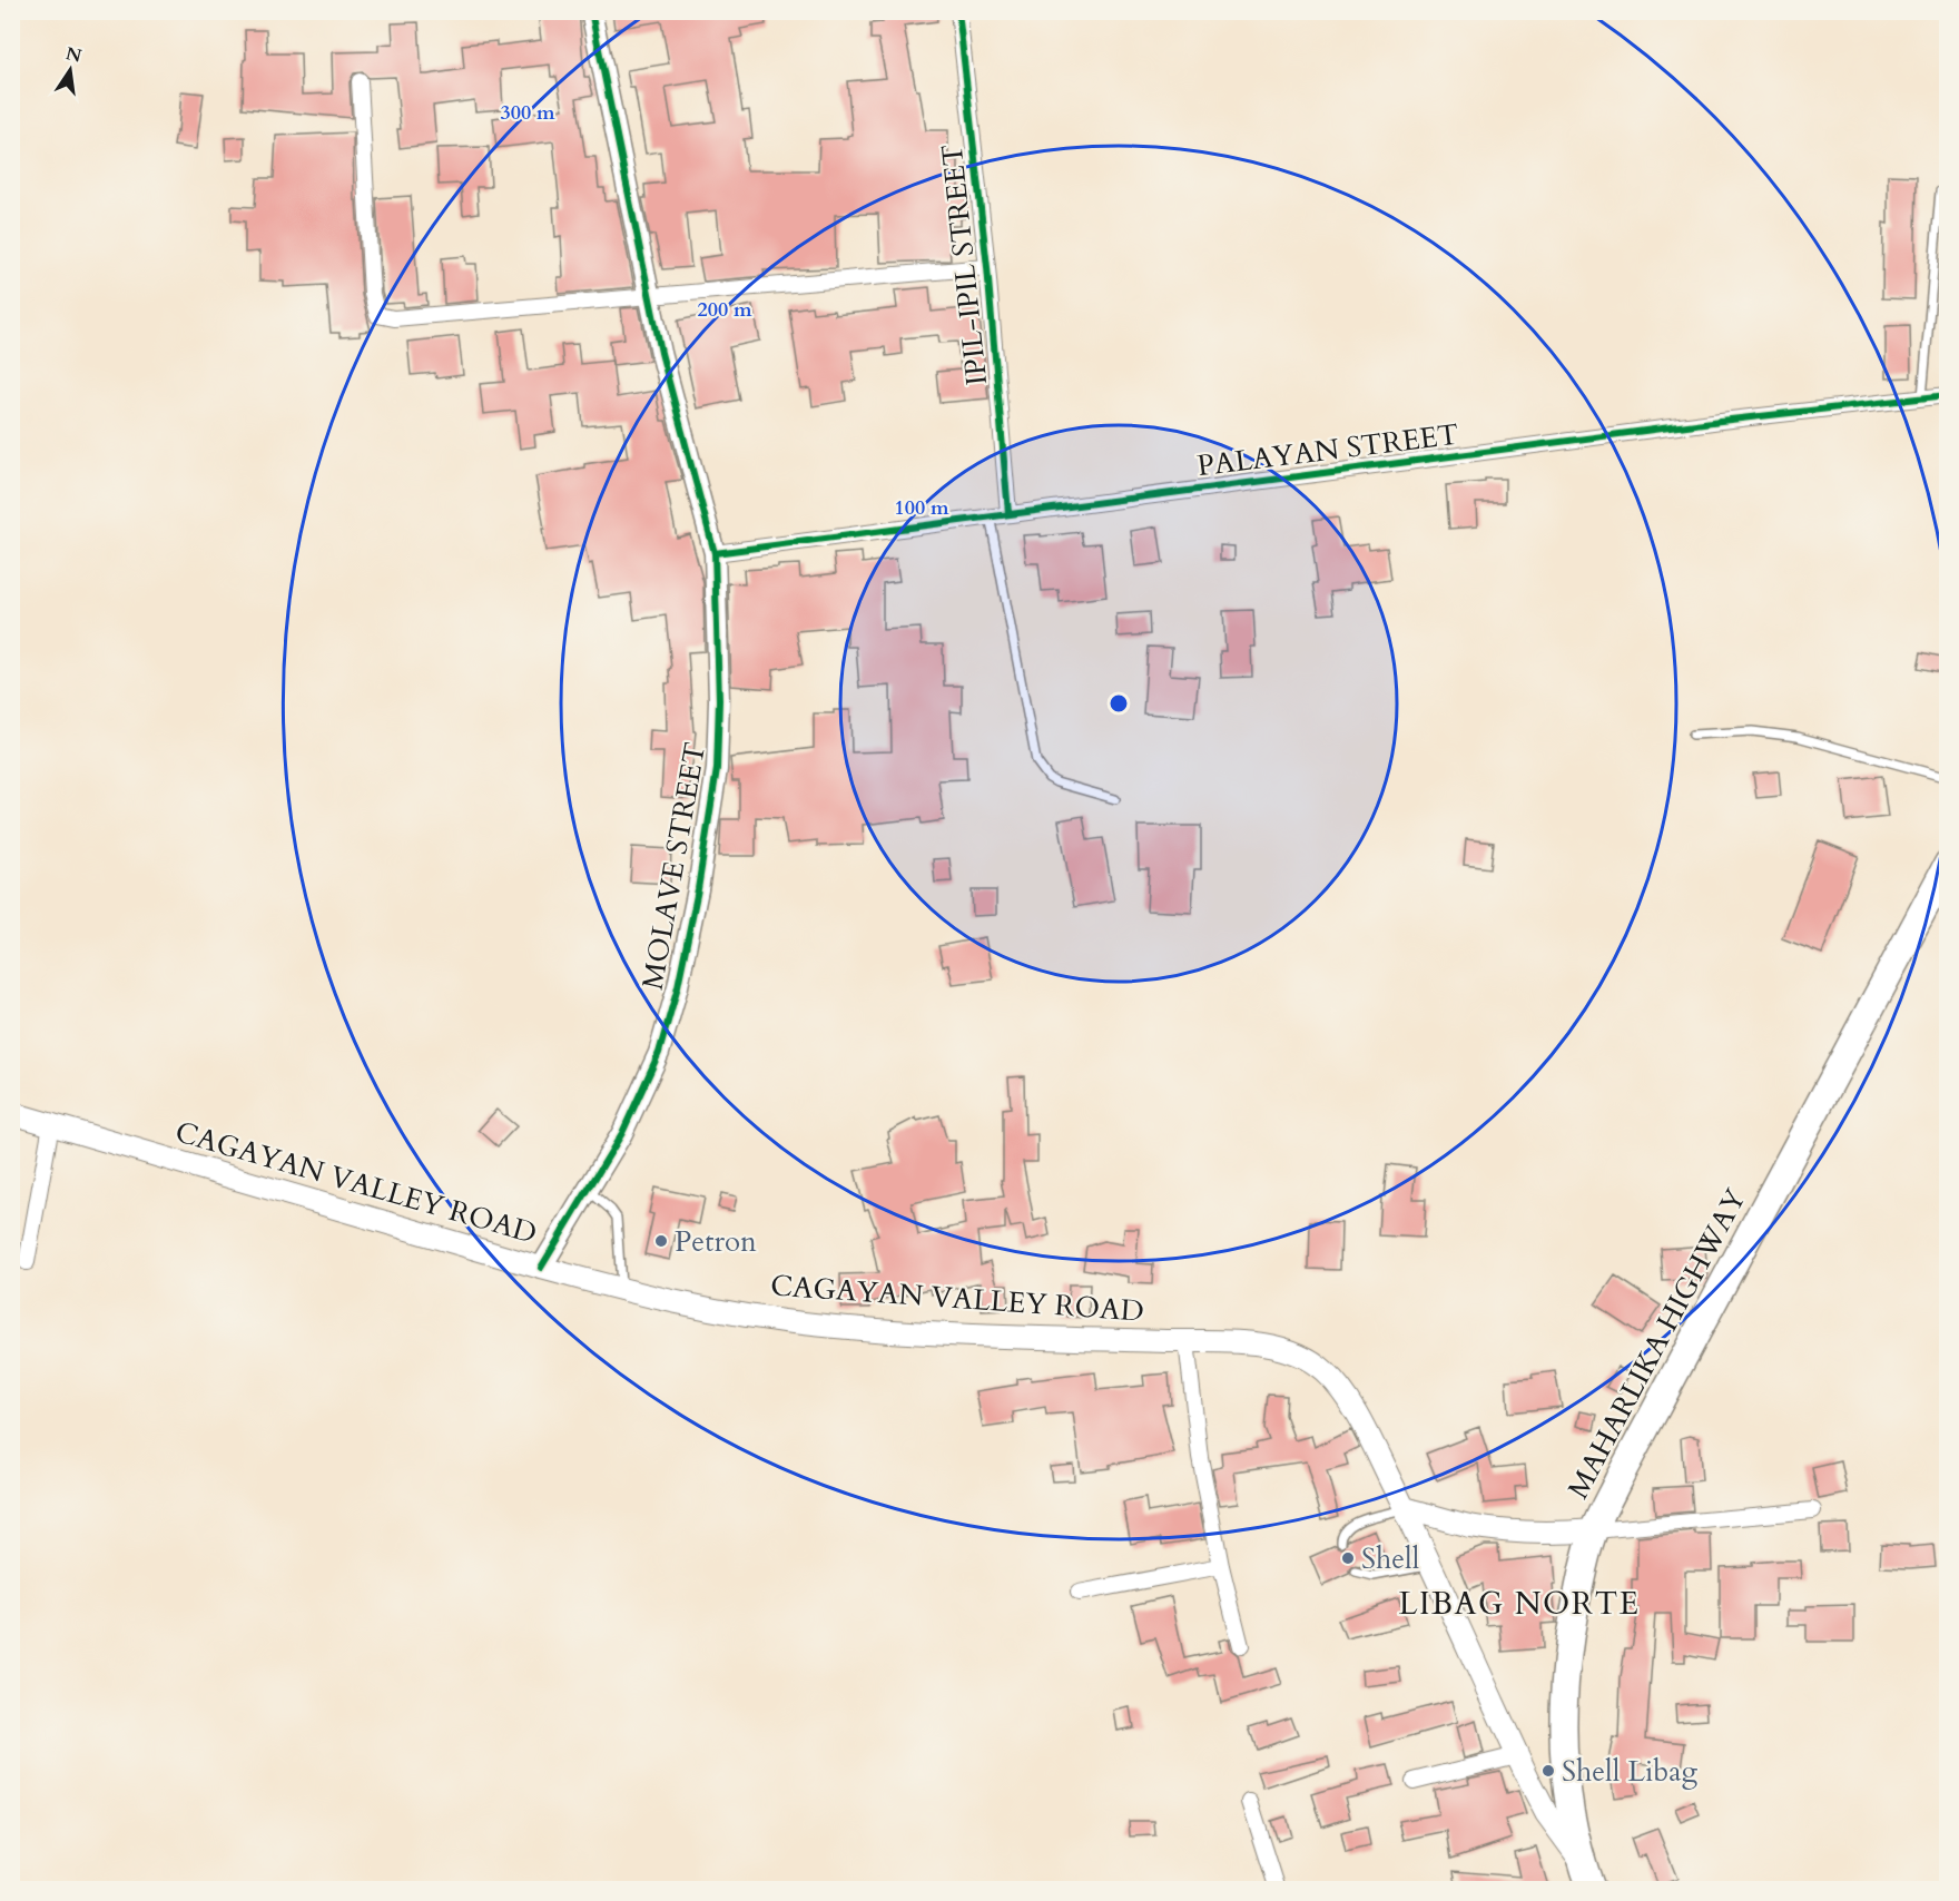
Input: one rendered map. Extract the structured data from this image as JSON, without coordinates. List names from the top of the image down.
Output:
{
  "streets": {
    "highway": ["MAHARLIKA HIGHWAY"],
    "main road": ["CAGAYAN VALLEY ROAD"],
    "street": ["IPIL-IPIL STREET", "PALAYAN STREET", "MOLAVE STREET"]
  },
  "crossings": [
    ["IPIL-IPIL STREET", "PALAYAN STREET"],
    ["PALAYAN STREET", "MOLAVE STREET"],
    ["MOLAVE STREET", "CAGAYAN VALLEY ROAD"],
    ["CAGAYAN VALLEY ROAD", "MAHARLIKA HIGHWAY"]
  ],
  "districts": ["LIBAG NORTE"],
  "places": ["Petron", "Shell", "Shell Libag"],
  "north": "top",
  "rings": ["300 m", "200 m", "100 m"]
}
